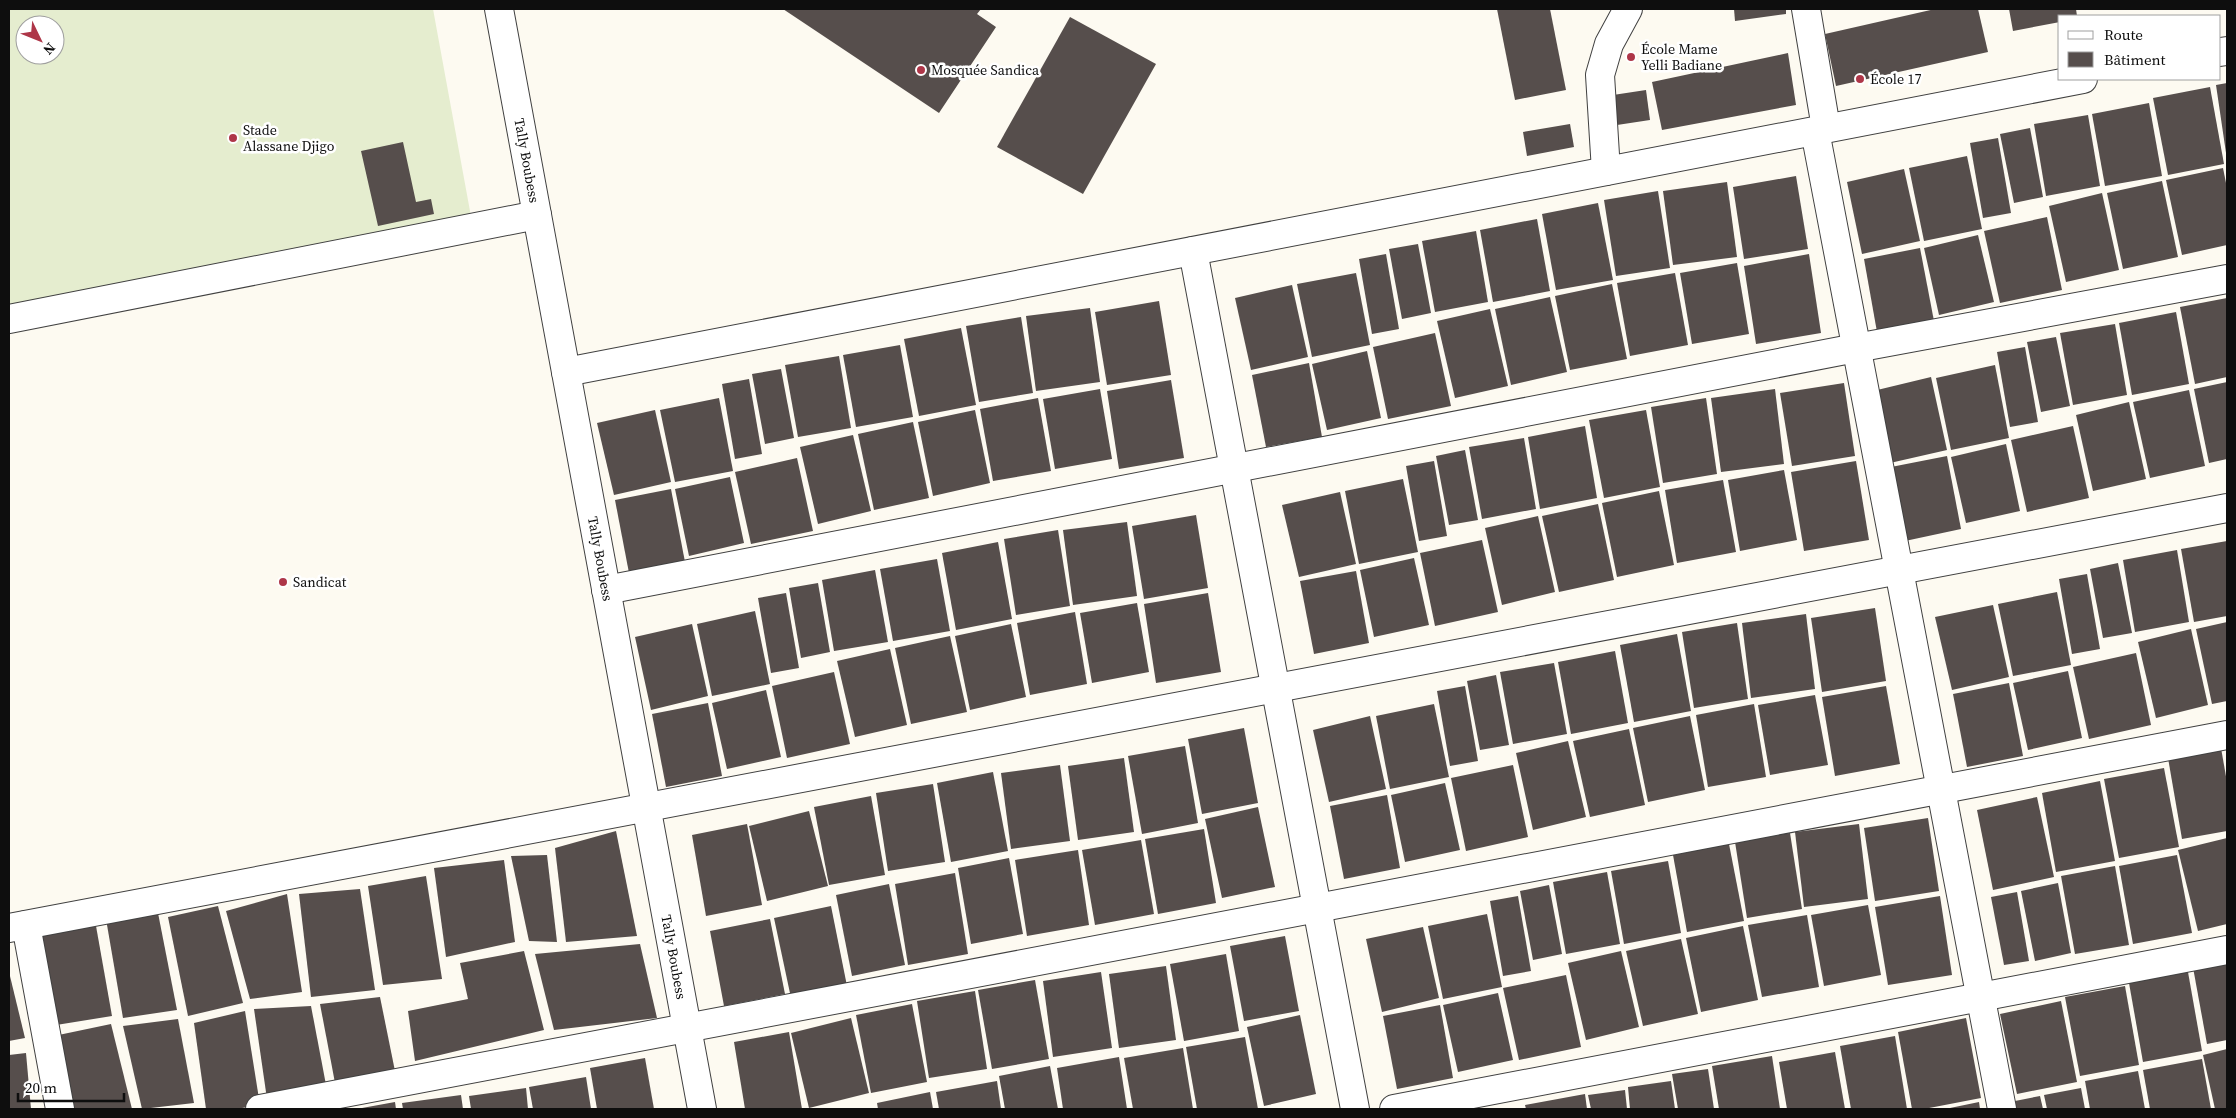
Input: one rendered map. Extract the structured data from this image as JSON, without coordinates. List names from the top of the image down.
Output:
{
  "streets": {
    "street": ["Tally Boubess"]
  },
  "places": [
    "École Mame Yelli Badiane",
    "Mosquée Sandica",
    "École 17",
    "Stade Alassane Djigo",
    "Sandicat"
  ],
  "legend": ["Route", "Bâtiment"],
  "scale_bar": "20 m",
  "north": "bottom right"
}
